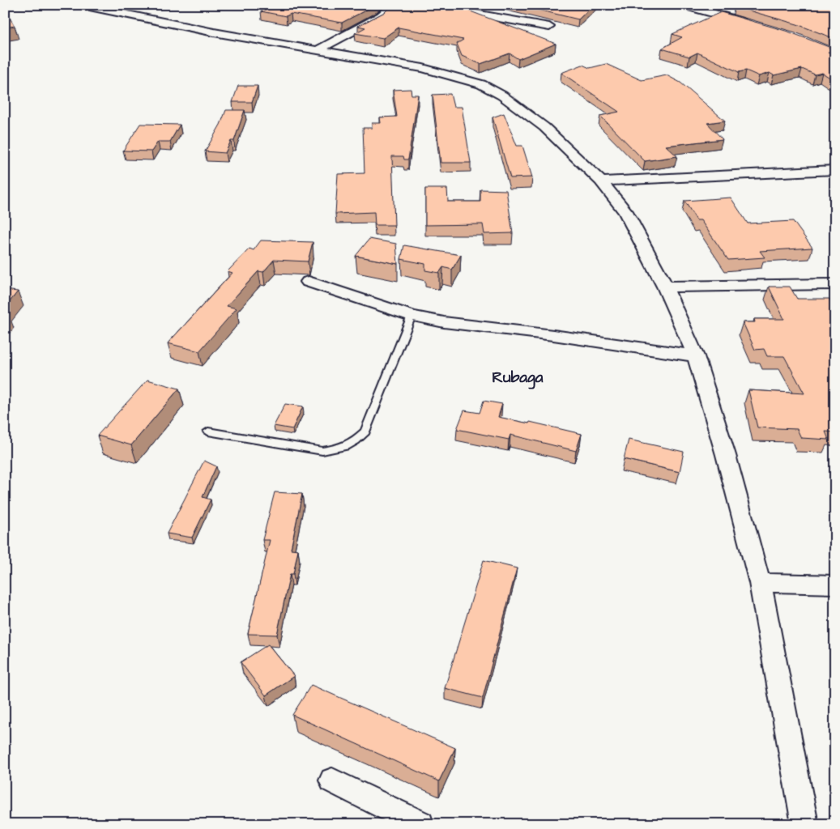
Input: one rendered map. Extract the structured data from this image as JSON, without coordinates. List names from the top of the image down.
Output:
{
  "districts": ["Rubaga"]
}
